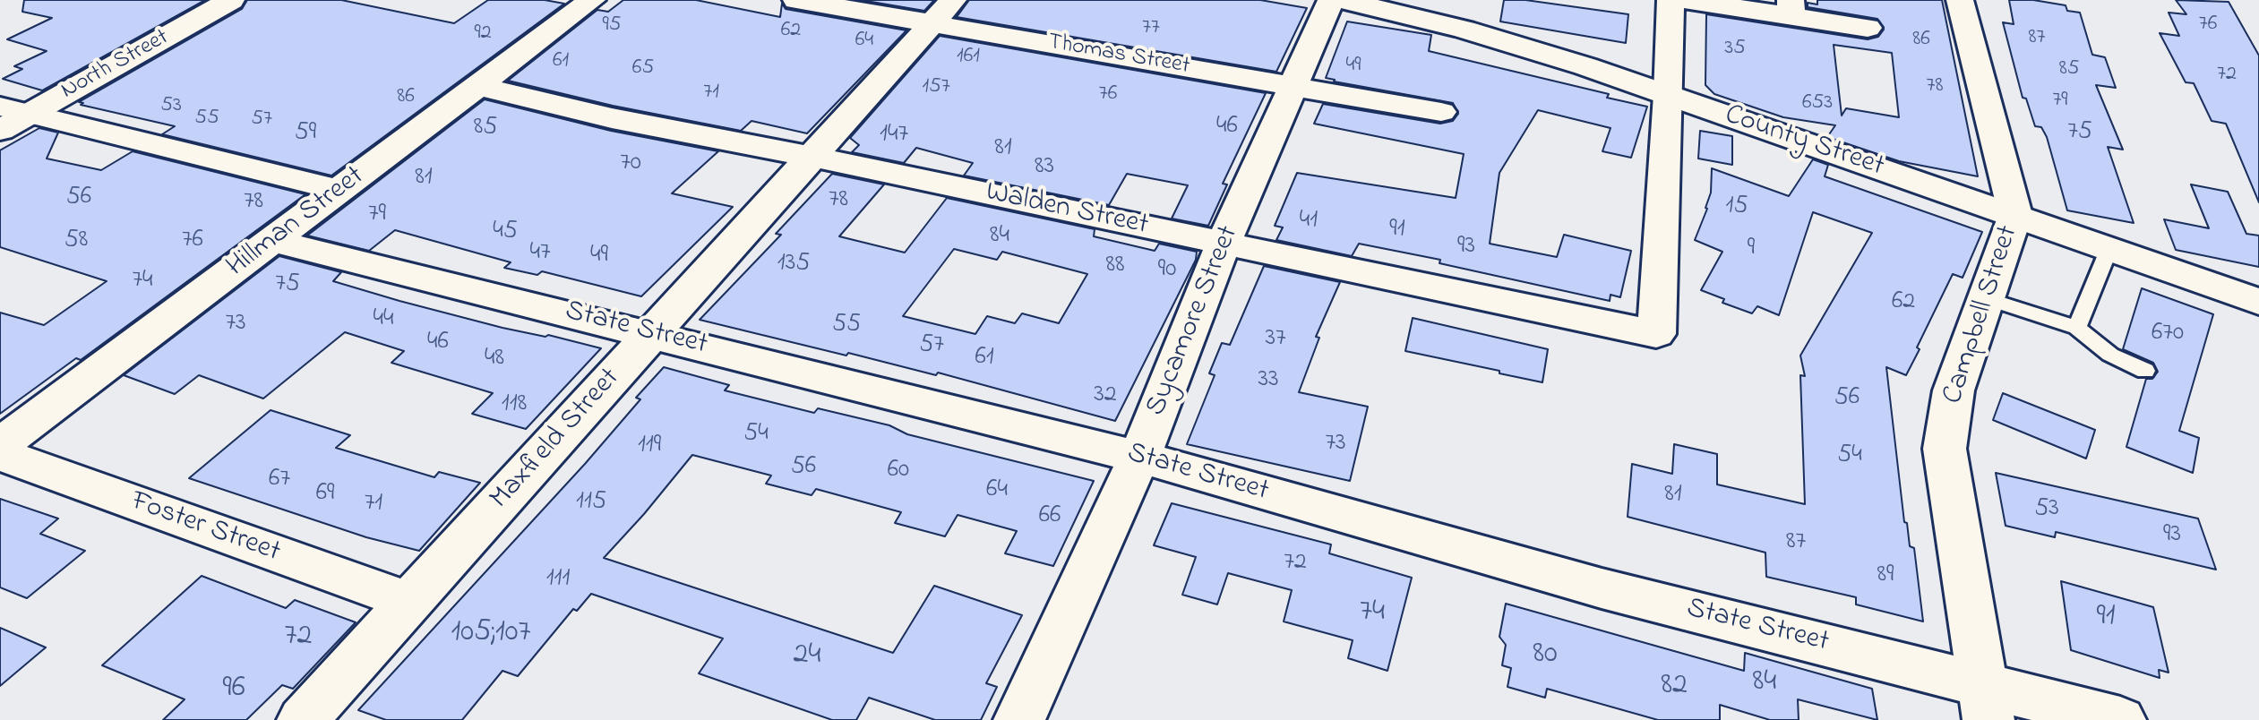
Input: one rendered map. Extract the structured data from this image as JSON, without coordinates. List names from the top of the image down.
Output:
{
  "streets": {
    "street": [
      "Thomas Street",
      "North Street",
      "County Street",
      "Walden Street",
      "Hillman Street",
      "Campbell Street",
      "Sycamore Street",
      "State Street",
      "Maxfield Street",
      "Foster Street"
    ]
  },
  "crossings": [
    ["Thomas Street", "Sycamore Street"],
    ["Thomas Street", "Maxfield Street"],
    ["County Street", "Walden Street"],
    ["County Street", "Campbell Street"],
    ["Walden Street", "Hillman Street"],
    ["Walden Street", "Sycamore Street"],
    ["Walden Street", "Maxfield Street"],
    ["Hillman Street", "State Street"],
    ["Campbell Street", "State Street"],
    ["Sycamore Street", "State Street"],
    ["State Street", "Maxfield Street"],
    ["Maxfield Street", "Foster Street"]
  ],
  "house_numbers": [
    "76",
    "95",
    "77",
    "62",
    "92",
    "87",
    "86",
    "64",
    "35",
    "161",
    "61",
    "49",
    "65",
    "85",
    "72",
    "78",
    "157",
    "71",
    "76",
    "86",
    "79",
    "653",
    "53",
    "55",
    "57",
    "46",
    "85",
    "75",
    "59",
    "147",
    "81",
    "70",
    "83",
    "81",
    "56",
    "78",
    "78",
    "15",
    "79",
    "41",
    "91",
    "45",
    "84",
    "58",
    "76",
    "93",
    "9",
    "47",
    "49",
    "135",
    "88",
    "90",
    "74",
    "75",
    "62",
    "44",
    "73",
    "55",
    "670",
    "37",
    "46",
    "57",
    "61",
    "48",
    "33",
    "32",
    "56",
    "118",
    "54",
    "73",
    "119",
    "54",
    "56",
    "60",
    "67",
    "64",
    "69",
    "81",
    "115",
    "71",
    "53",
    "66",
    "93",
    "87",
    "72",
    "89",
    "111",
    "74",
    "91",
    "105;107",
    "72",
    "80",
    "24",
    "84",
    "82",
    "96"
  ]
}
